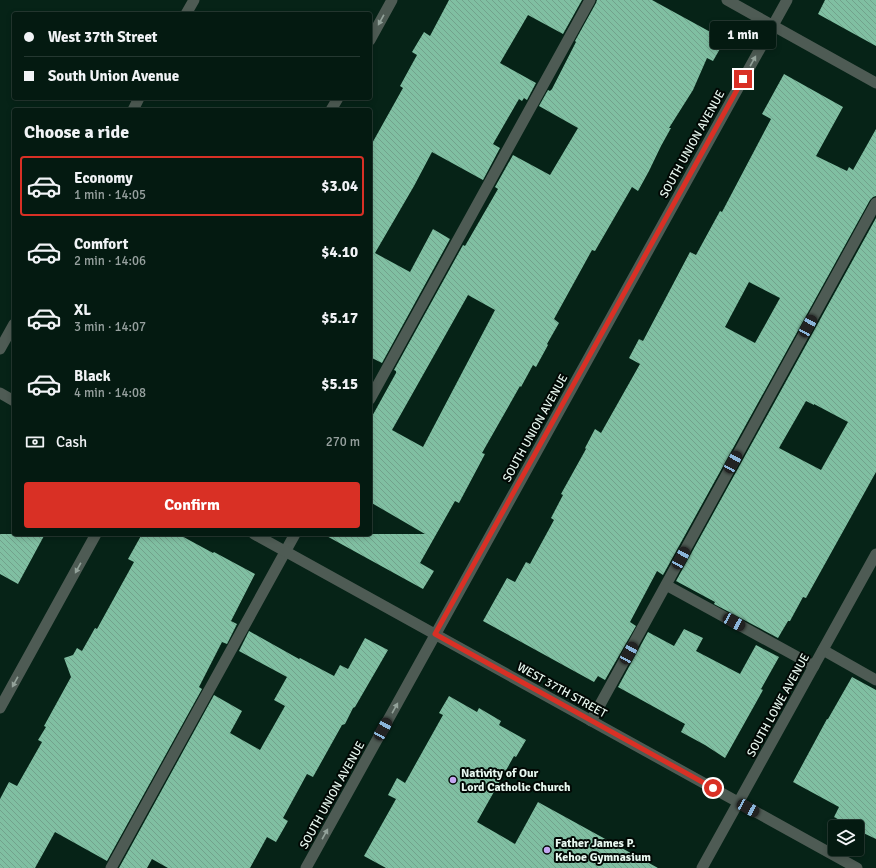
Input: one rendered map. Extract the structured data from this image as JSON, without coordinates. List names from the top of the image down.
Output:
{
  "streets": {
    "street": ["SOUTH UNION AVENUE", "WEST 37TH STREET", "SOUTH LOWE AVENUE"]
  },
  "crossings": [
    ["SOUTH UNION AVENUE", "WEST 37TH STREET"],
    ["WEST 37TH STREET", "SOUTH LOWE AVENUE"]
  ],
  "one_way": ["SOUTH UNION AVENUE"],
  "places": ["Nativity of Our Lord Catholic Church", "Father James P. Kehoe Gymnasium"],
  "page": {
    "banner": ["West 37th Street", "South Union Avenue"],
    "bubble": "1 min",
    "heading": "Choose a ride",
    "list": [
      {
        "name": "Economy",
        "note": "1 min · 14:05",
        "value": "$3.04"
      },
      {
        "name": "Comfort",
        "note": "2 min · 14:06",
        "value": "$4.10"
      },
      {
        "name": "XL",
        "note": "3 min · 14:07",
        "value": "$5.17"
      },
      {
        "name": "Black",
        "note": "4 min · 14:08",
        "value": "$5.15"
      }
    ],
    "pay": ["Cash", "270 m"],
    "buttons": "Confirm"
  }
}
